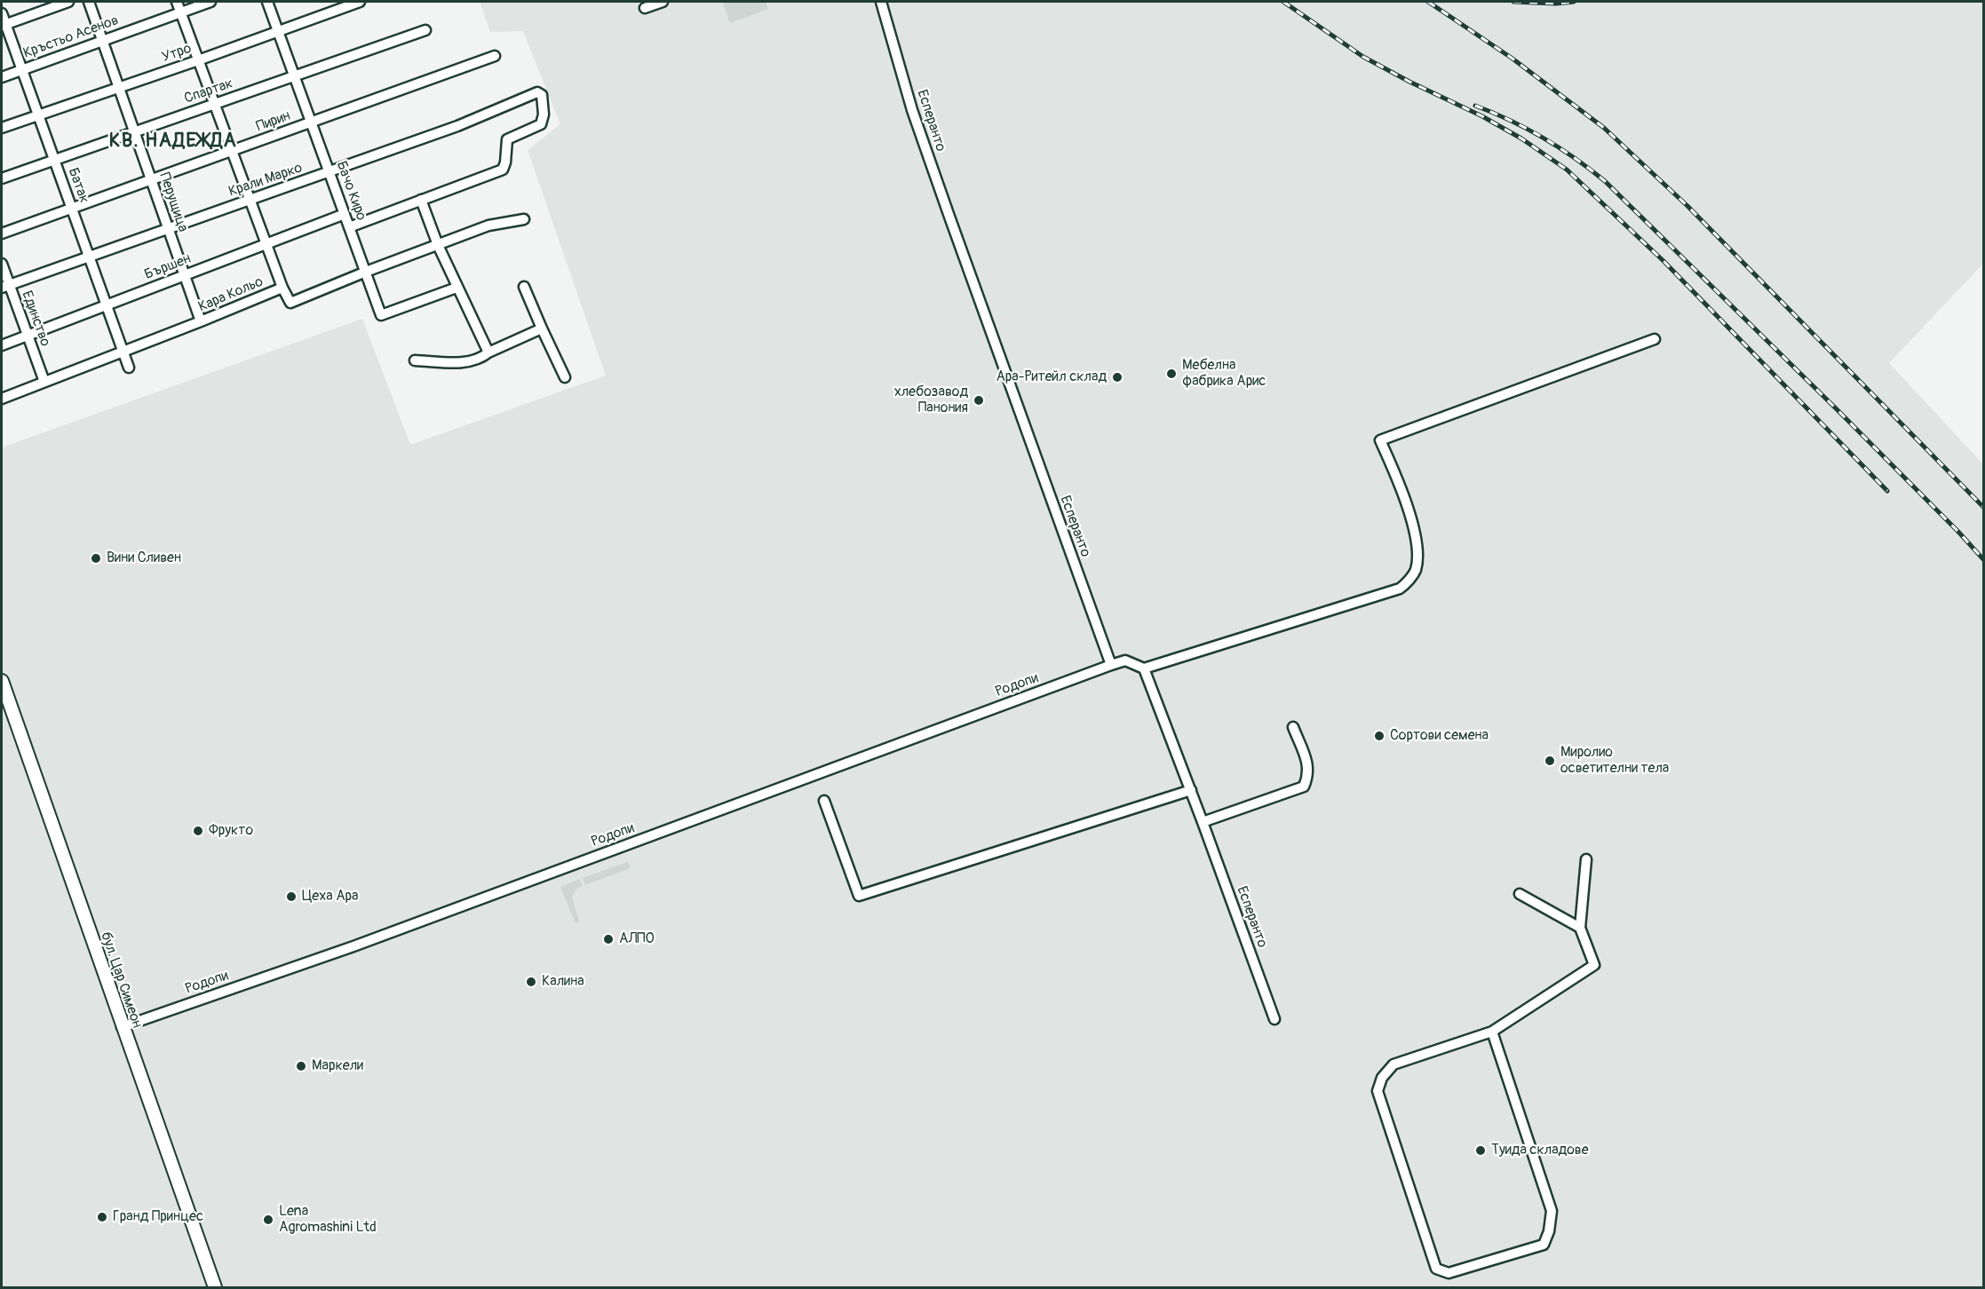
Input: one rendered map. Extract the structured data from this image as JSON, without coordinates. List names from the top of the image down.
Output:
{
  "streets": {
    "main road": ["бул. Цар Симеон"],
    "street": [
      "Кръстьо Асенов",
      "Утро",
      "Спартак",
      "Есперанто",
      "Пирин",
      "Крали Марко",
      "Батак",
      "Бачо Киро",
      "Перущица",
      "Бършен",
      "Кара Кольо",
      "Единство",
      "Родопи"
    ]
  },
  "crossings": [
    ["Кръстьо Асенов", "Батак"],
    ["Кръстьо Асенов", "Перущица"],
    ["Утро", "Батак"],
    ["Утро", "Бачо Киро"],
    ["Утро", "Перущица"],
    ["Спартак", "Батак"],
    ["Спартак", "Бачо Киро"],
    ["Спартак", "Перущица"],
    ["Есперанто", "Родопи"],
    ["Пирин", "Батак"],
    ["Пирин", "Бачо Киро"],
    ["Пирин", "Перущица"],
    ["Крали Марко", "Батак"],
    ["Крали Марко", "Бачо Киро"],
    ["Крали Марко", "Перущица"],
    ["Крали Марко", "Единство"],
    ["Батак", "Бършен"],
    ["Батак", "Кара Кольо"],
    ["Бачо Киро", "Бършен"],
    ["Бачо Киро", "Кара Кольо"],
    ["Перущица", "Бършен"],
    ["Перущица", "Кара Кольо"],
    ["Бършен", "Единство"],
    ["Кара Кольо", "Единство"],
    ["Родопи", "бул. Цар Симеон"]
  ],
  "districts": ["КВ. НАДЕЖДА"],
  "places": [
    "Мебелна фабрика Арис",
    "Ара-Ритейл склад",
    "хлебозавод Панония",
    "Вини Сливен",
    "Сортови семена",
    "Миролио осветителни тела",
    "Фрукто",
    "Цеха Ара",
    "АЛПО",
    "Калина",
    "Маркели",
    "Туида складове",
    "Гранд Принцес",
    "Lena Agromashini Ltd"
  ]
}
